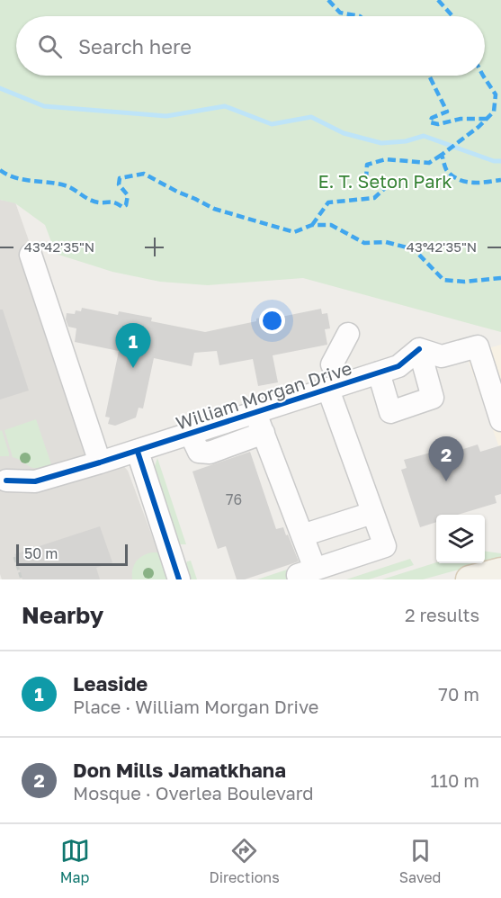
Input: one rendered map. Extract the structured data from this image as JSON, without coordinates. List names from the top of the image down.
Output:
{
  "streets": {
    "street": ["William Morgan Drive"]
  },
  "parks": ["E. T. Seton Park"],
  "house_numbers": ["76"],
  "scale_bar": "50 m",
  "page": {
    "search": "Search here",
    "pins": ["1", "2"],
    "scale": "50 m",
    "heading": ["Nearby", "2 results"],
    "list": [
      {
        "mark": "1",
        "name": "Leaside",
        "note": "Place · William Morgan Drive",
        "value": "70 m"
      },
      {
        "mark": "2",
        "name": "Don Mills Jamatkhana",
        "note": "Mosque · Overlea Boulevard",
        "value": "110 m"
      }
    ],
    "nav": ["Map", "Directions", "Saved"]
  },
  "coordinates": ["43°42'35\"N"]
}
